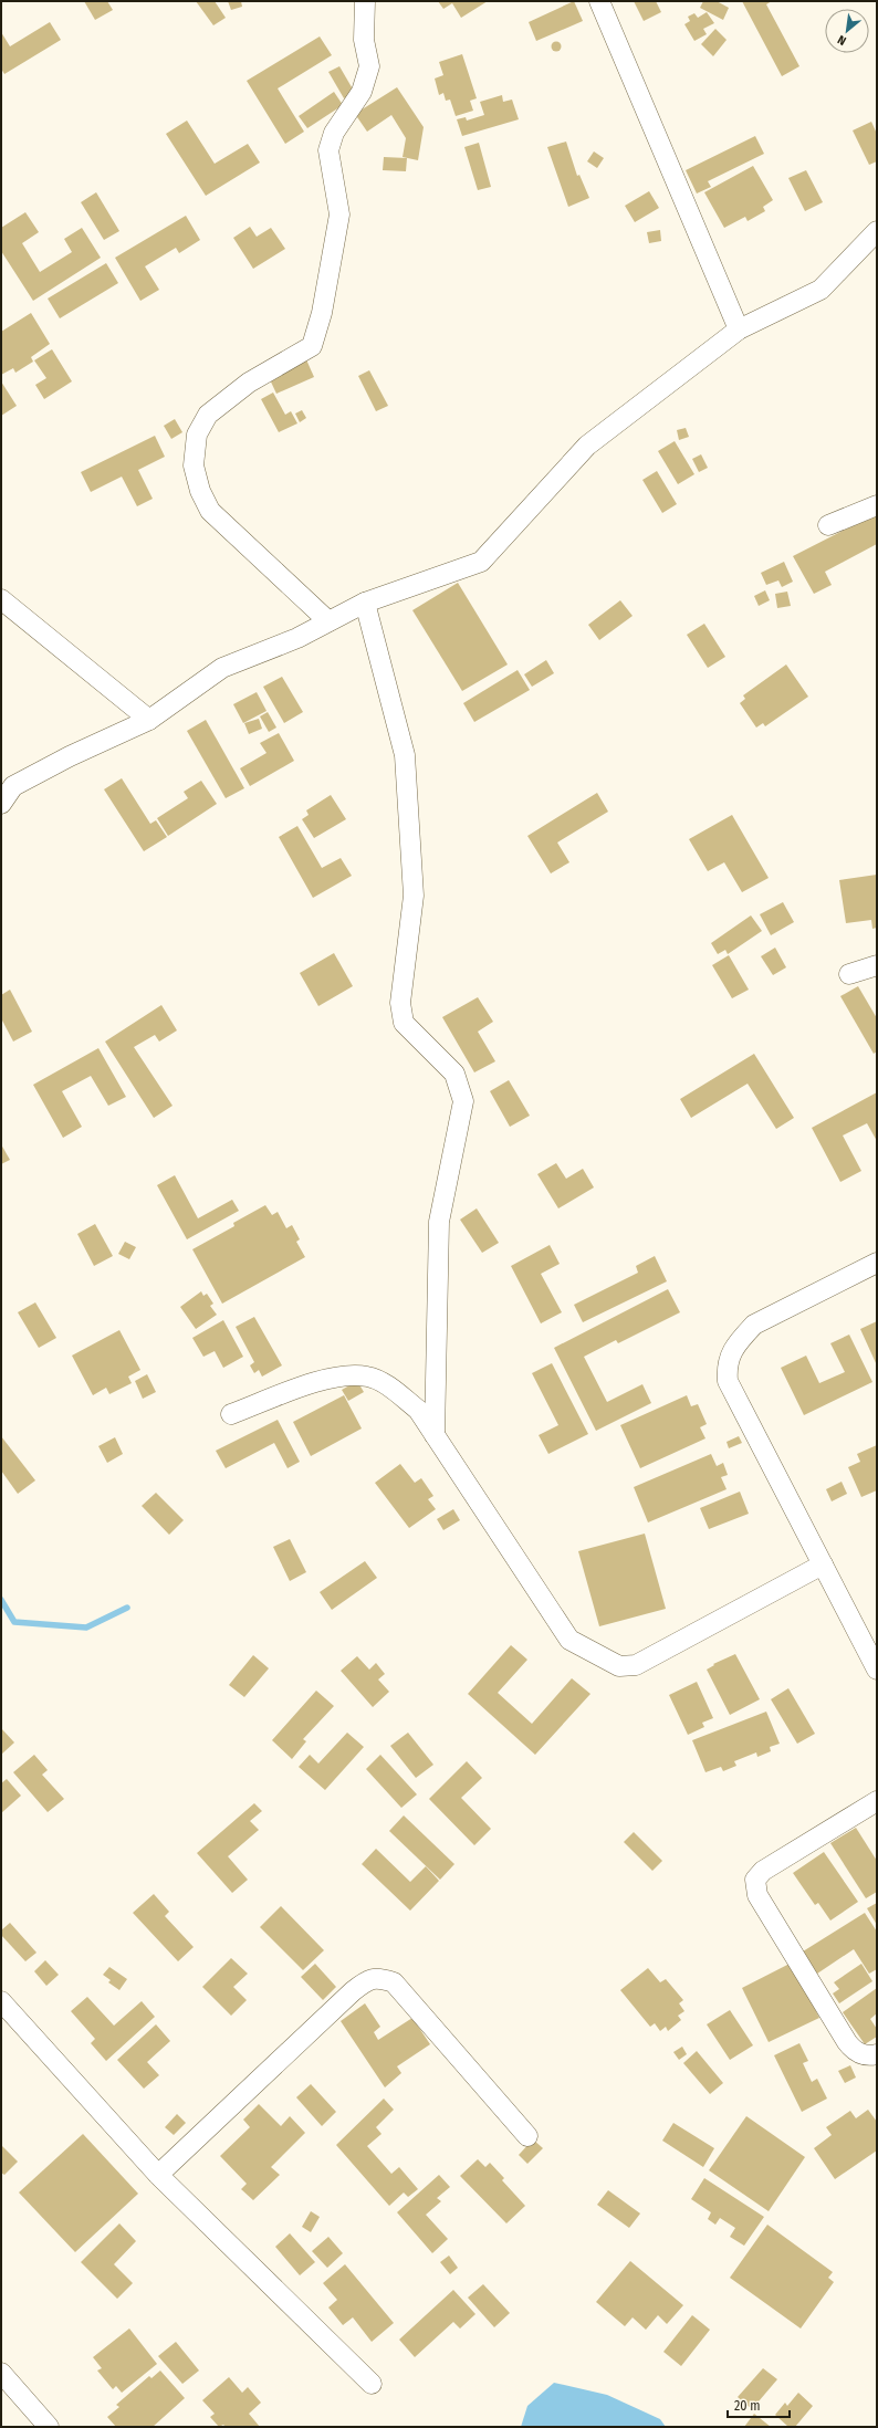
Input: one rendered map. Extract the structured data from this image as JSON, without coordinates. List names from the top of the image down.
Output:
{
  "scale_bar": "20 m",
  "north": "bottom left"
}
